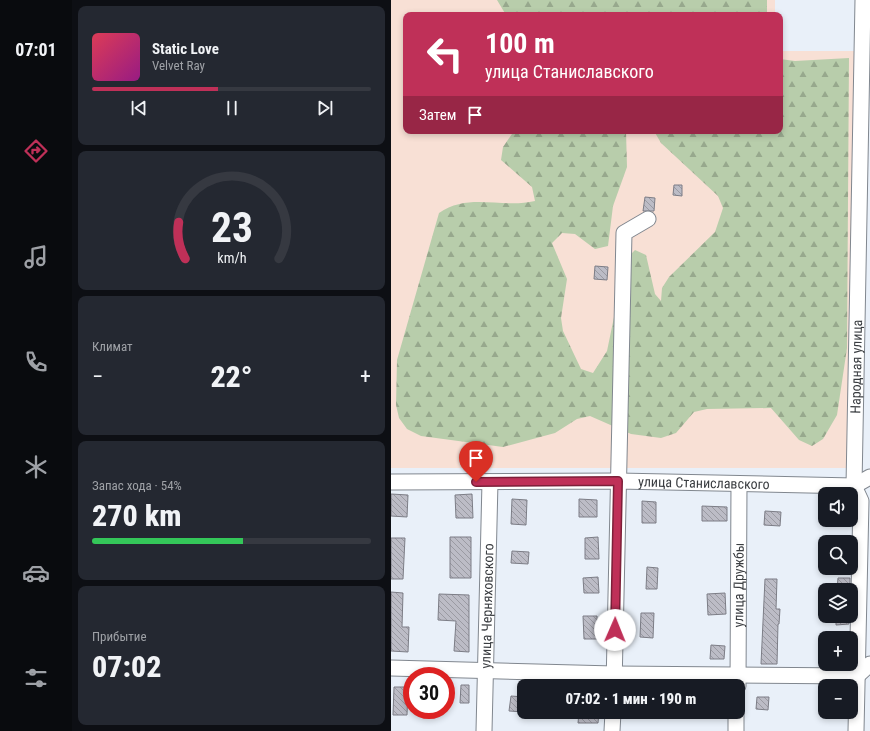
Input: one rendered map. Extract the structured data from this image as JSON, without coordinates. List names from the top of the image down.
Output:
{
  "streets": {
    "street": [
      "Народная улица",
      "улица Станиславского",
      "улица Дружбы",
      "улица Черняховского"
    ]
  },
  "crossings": [
    ["Народная улица", "улица Станиславского"],
    ["улица Станиславского", "улица Дружбы"],
    ["улица Станиславского", "улица Черняховского"]
  ],
  "page": {
    "tabs": "07:01",
    "turn": ["100 m", "улица Станиславского"],
    "song": ["Static Love", "Velvet Ray"],
    "then": "Затем",
    "tile": [
      "Климат",
      ["Запас хода · 54%", "270 km"],
      ["Прибытие", "07:02"]
    ],
    "heat": ["−", "22°", "+"],
    "map_buttons": ["+", "−"],
    "limit": "30",
    "trip": "07:02 · 1 мин · 190 m",
    "gauge": ["23", "km/h"]
  }
}
